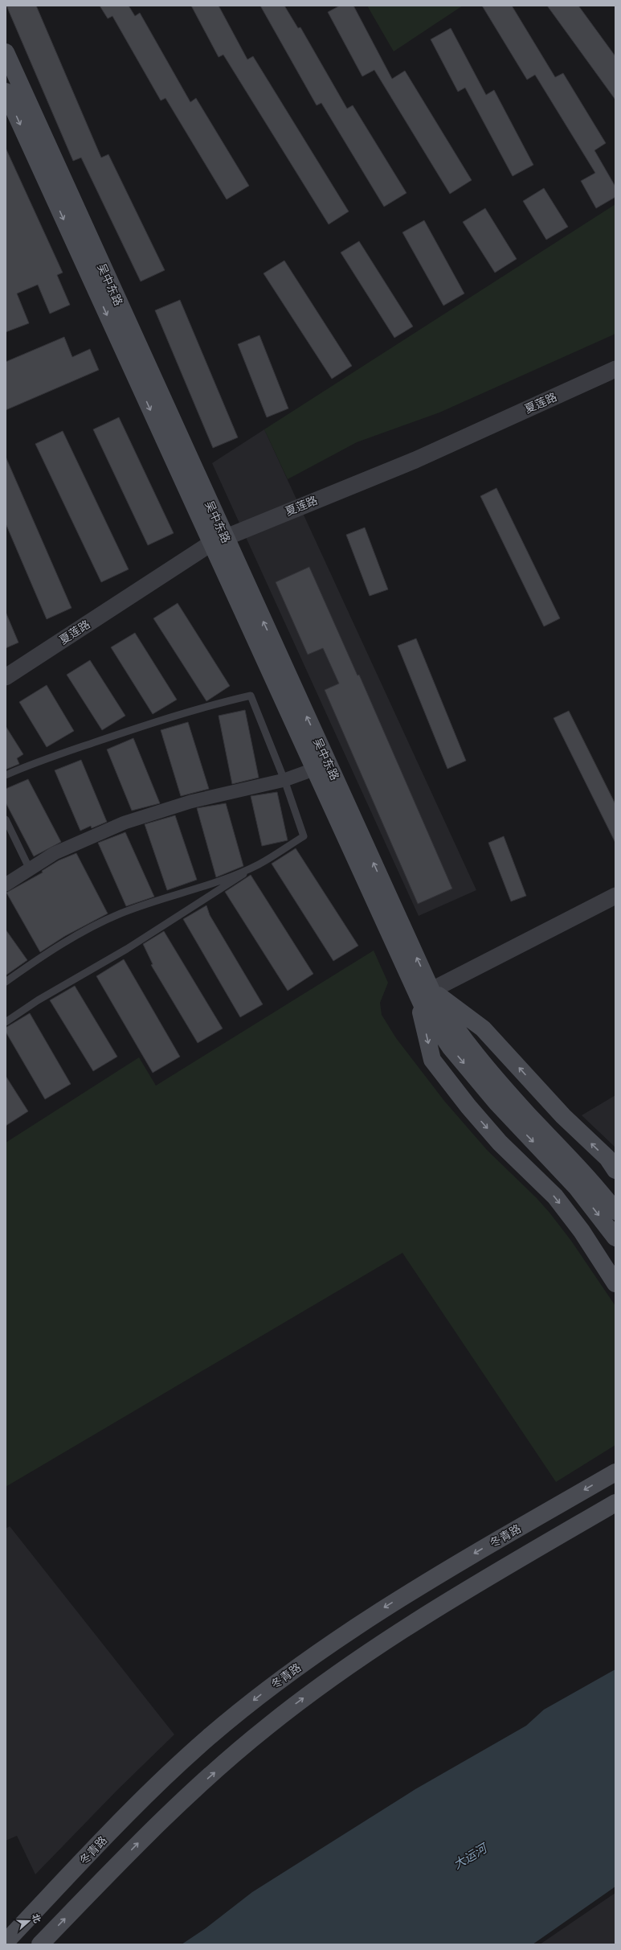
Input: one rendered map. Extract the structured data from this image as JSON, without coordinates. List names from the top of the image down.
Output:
{
  "streets": {
    "main road": ["吴中东路", "冬青路"],
    "street": ["夏莲路"]
  },
  "crossings": [
    ["吴中东路", "夏莲路"]
  ],
  "water": ["大运河"],
  "north": "right"
}
